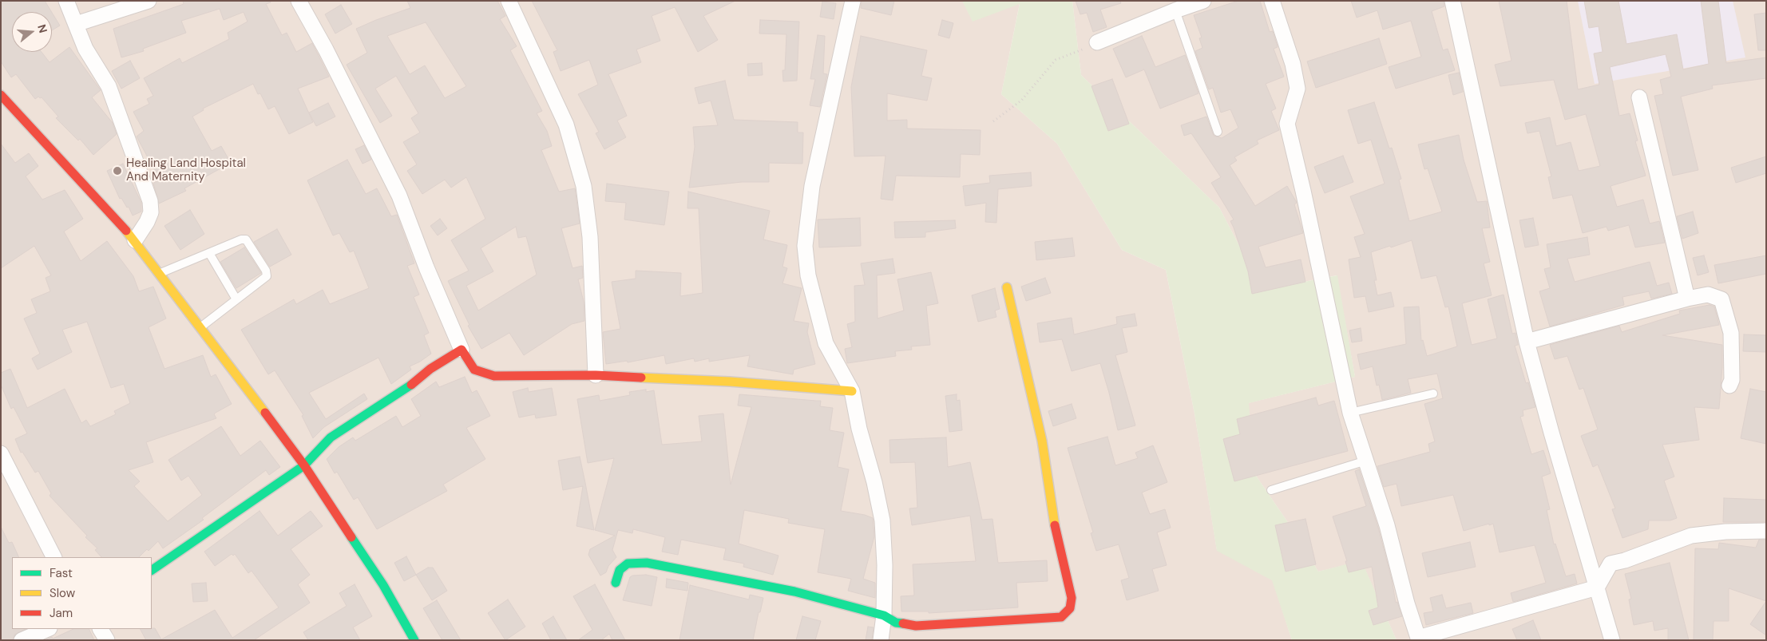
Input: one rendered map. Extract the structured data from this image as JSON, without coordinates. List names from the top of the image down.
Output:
{
  "places": ["Healing Land Hospital And Maternity"],
  "legend": ["Fast", "Slow", "Jam"],
  "north": "right"
}
